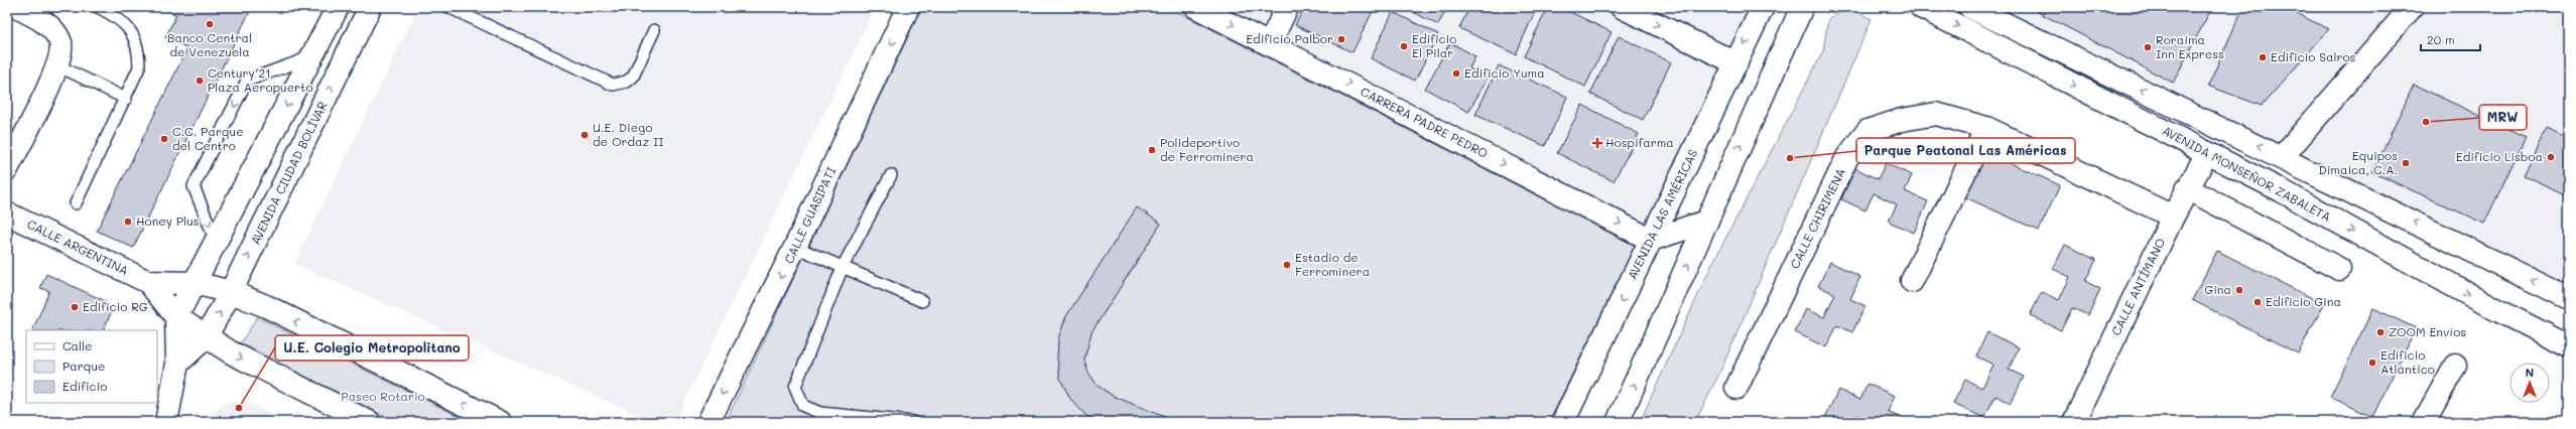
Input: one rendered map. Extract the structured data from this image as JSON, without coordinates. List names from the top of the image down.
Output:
{
  "streets": {
    "street": [
      "CARRERA PADRE PEDRO",
      "AVENIDA CIUDAD BOLÍVAR",
      "AVENIDA MONSEÑOR ZABALETA",
      "AVENIDA LAS AMÉRICAS",
      "CALLE GUASIPATI",
      "CALLE CHIRIMENA",
      "CALLE ARGENTINA",
      "CALLE ANTÍMANO"
    ]
  },
  "crossings": [
    ["CARRERA PADRE PEDRO", "AVENIDA LAS AMÉRICAS"],
    ["AVENIDA MONSEÑOR ZABALETA", "CALLE ANTÍMANO"],
    ["CALLE CHIRIMENA", "CALLE ANTÍMANO"]
  ],
  "one_way": ["CARRERA PADRE PEDRO", "CALLE GUASIPATI"],
  "parks": ["Paseo Rotario"],
  "places": {
    "other": [
      "Banco Central de Venezuela",
      "Edificio Palbor",
      "Edificio El Pilar",
      "Roraima Inn Express",
      "Edificio Salros",
      "Edificio Yuma",
      "Century 21 Plaza Aeropuerto",
      "MRW",
      "U.E. Diego de Ordaz II",
      "C.C. Parque del Centro",
      "Polideportivo de Ferrominera",
      "Edificio Lisboa",
      "Parque Peatonal Las Américas",
      "Equipos Dimaica, C.A.",
      "Honey Plus",
      "Estadio de Ferrominera",
      "Gina",
      "Edificio Gina",
      "Edificio RG",
      "ZOOM Envíos",
      "Edificio Atlántico",
      "U.E. Colegio Metropolitano"
    ],
    "health": ["Hospifarma"]
  },
  "legend": ["Calle", "Parque", "Edificio"],
  "scale_bar": "20 m",
  "north": "top"
}
